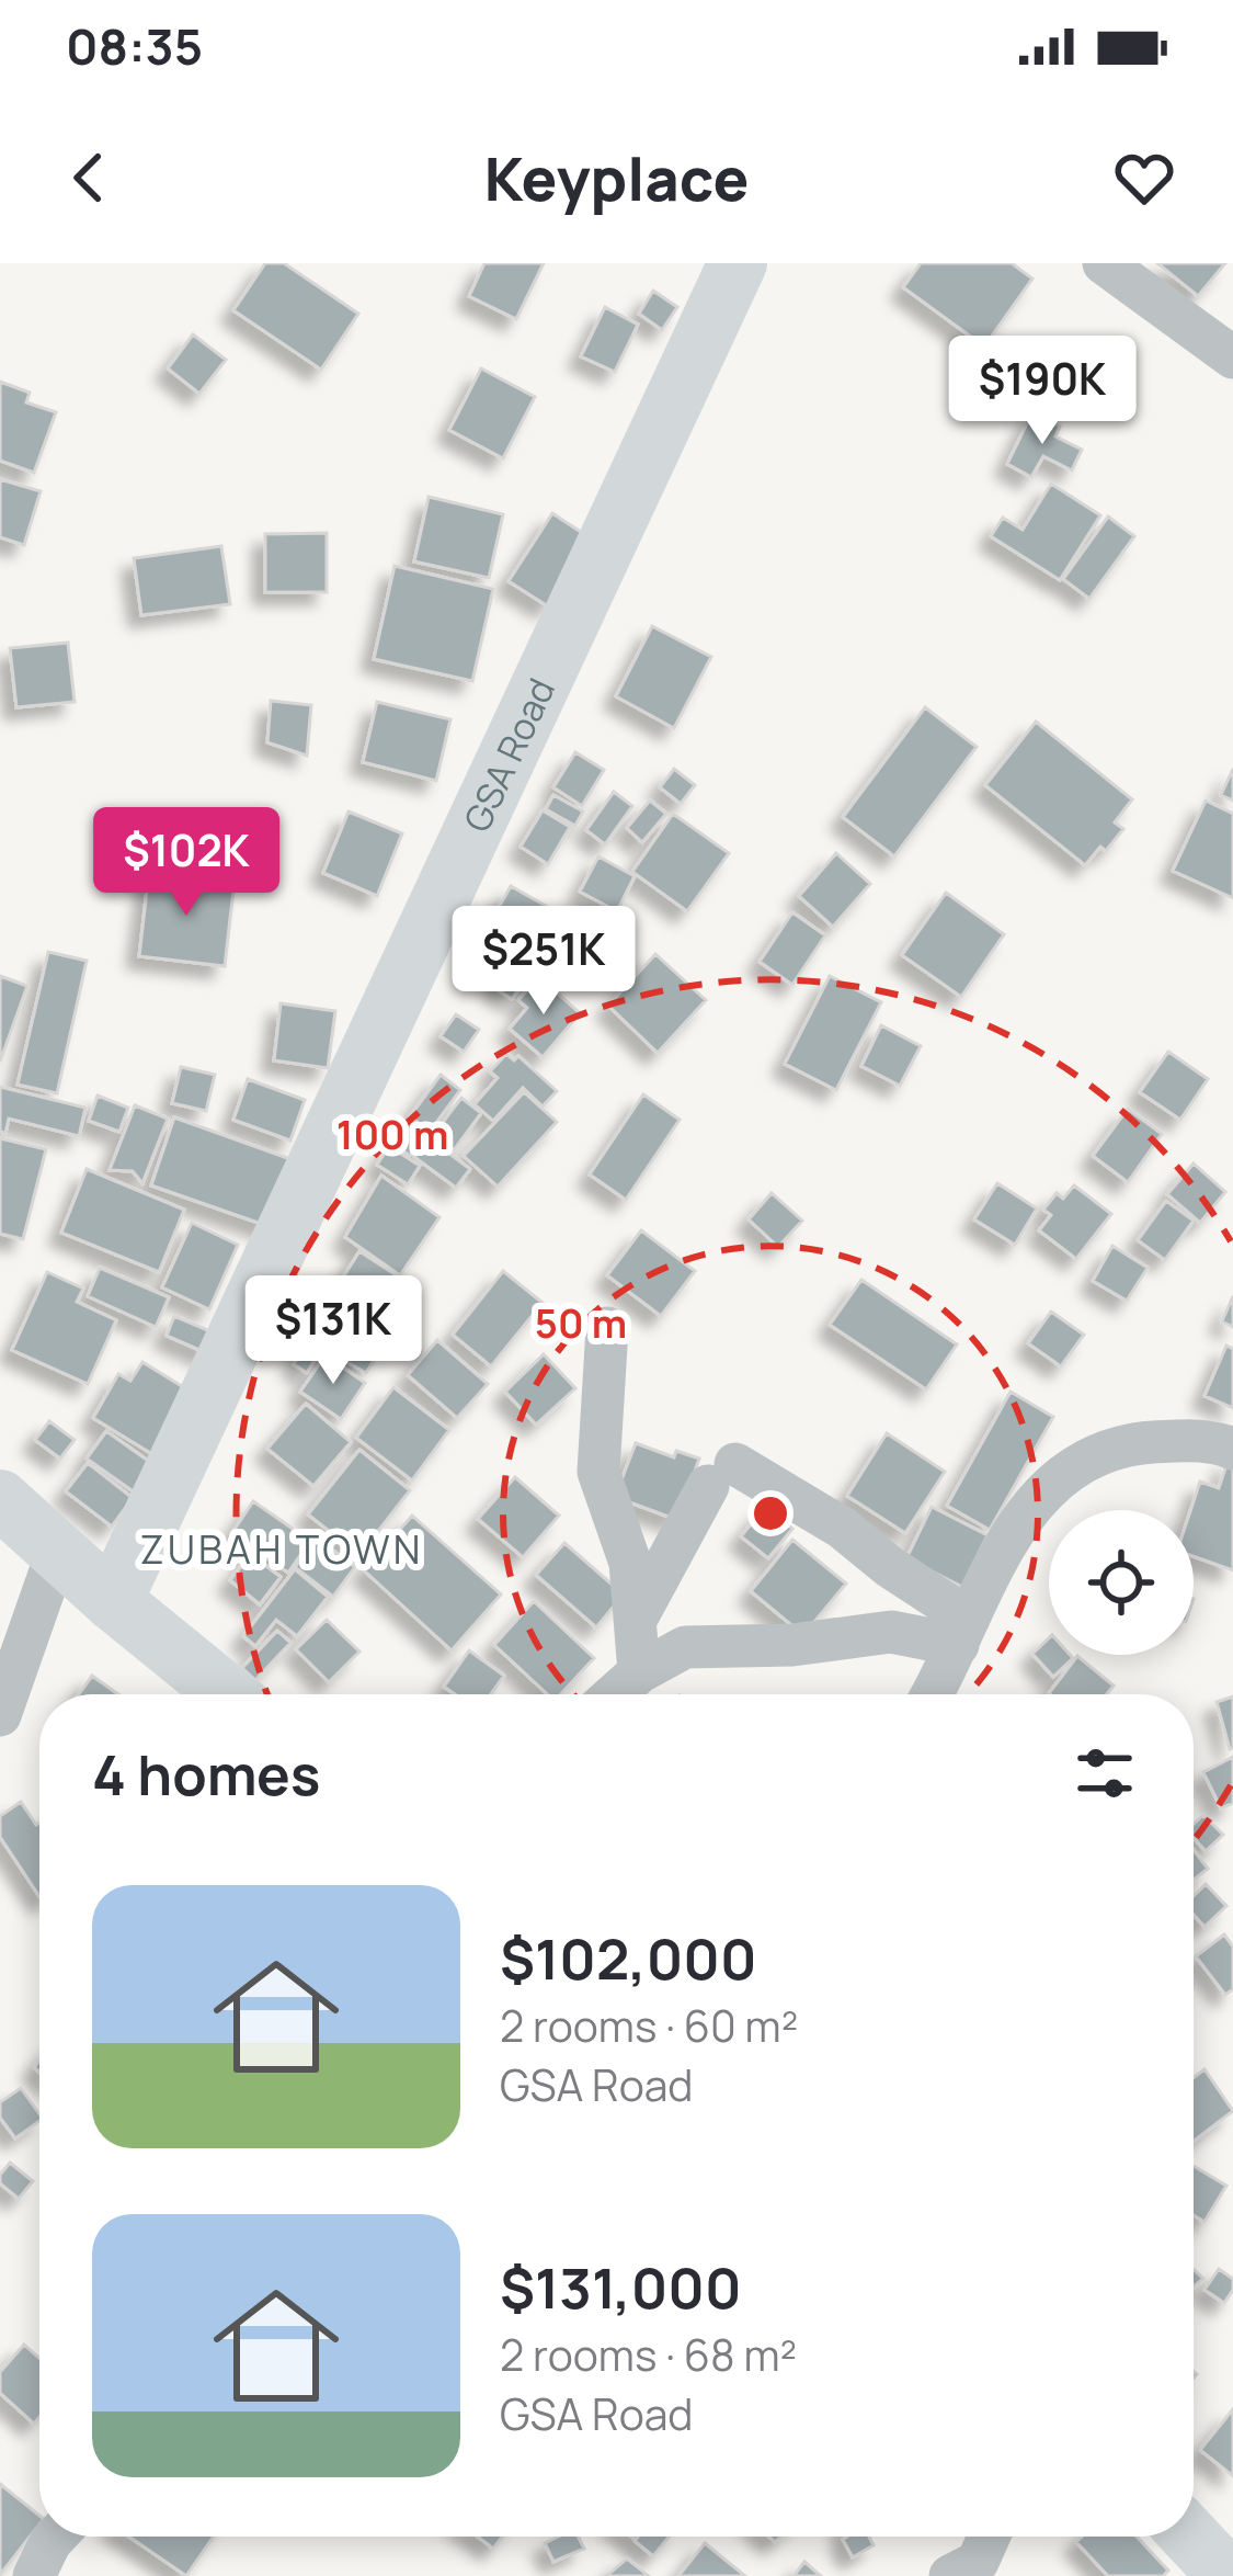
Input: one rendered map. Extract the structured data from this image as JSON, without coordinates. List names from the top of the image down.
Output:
{
  "streets": {
    "street": ["GSA Road"]
  },
  "districts": ["ZUBAH TOWN"],
  "page": {
    "status": "08:35",
    "header": "Keyplace",
    "price": [
      "$190K",
      "$102K",
      "$251K",
      "$131K"
    ],
    "heading": "4 homes",
    "list": [
      {
        "name": "$102,000",
        "note": "2 rooms · 60 m² · GSA Road"
      },
      {
        "name": "$131,000",
        "note": "2 rooms · 68 m² · GSA Road"
      }
    ]
  },
  "rings": ["100 m", "50 m"]
}
